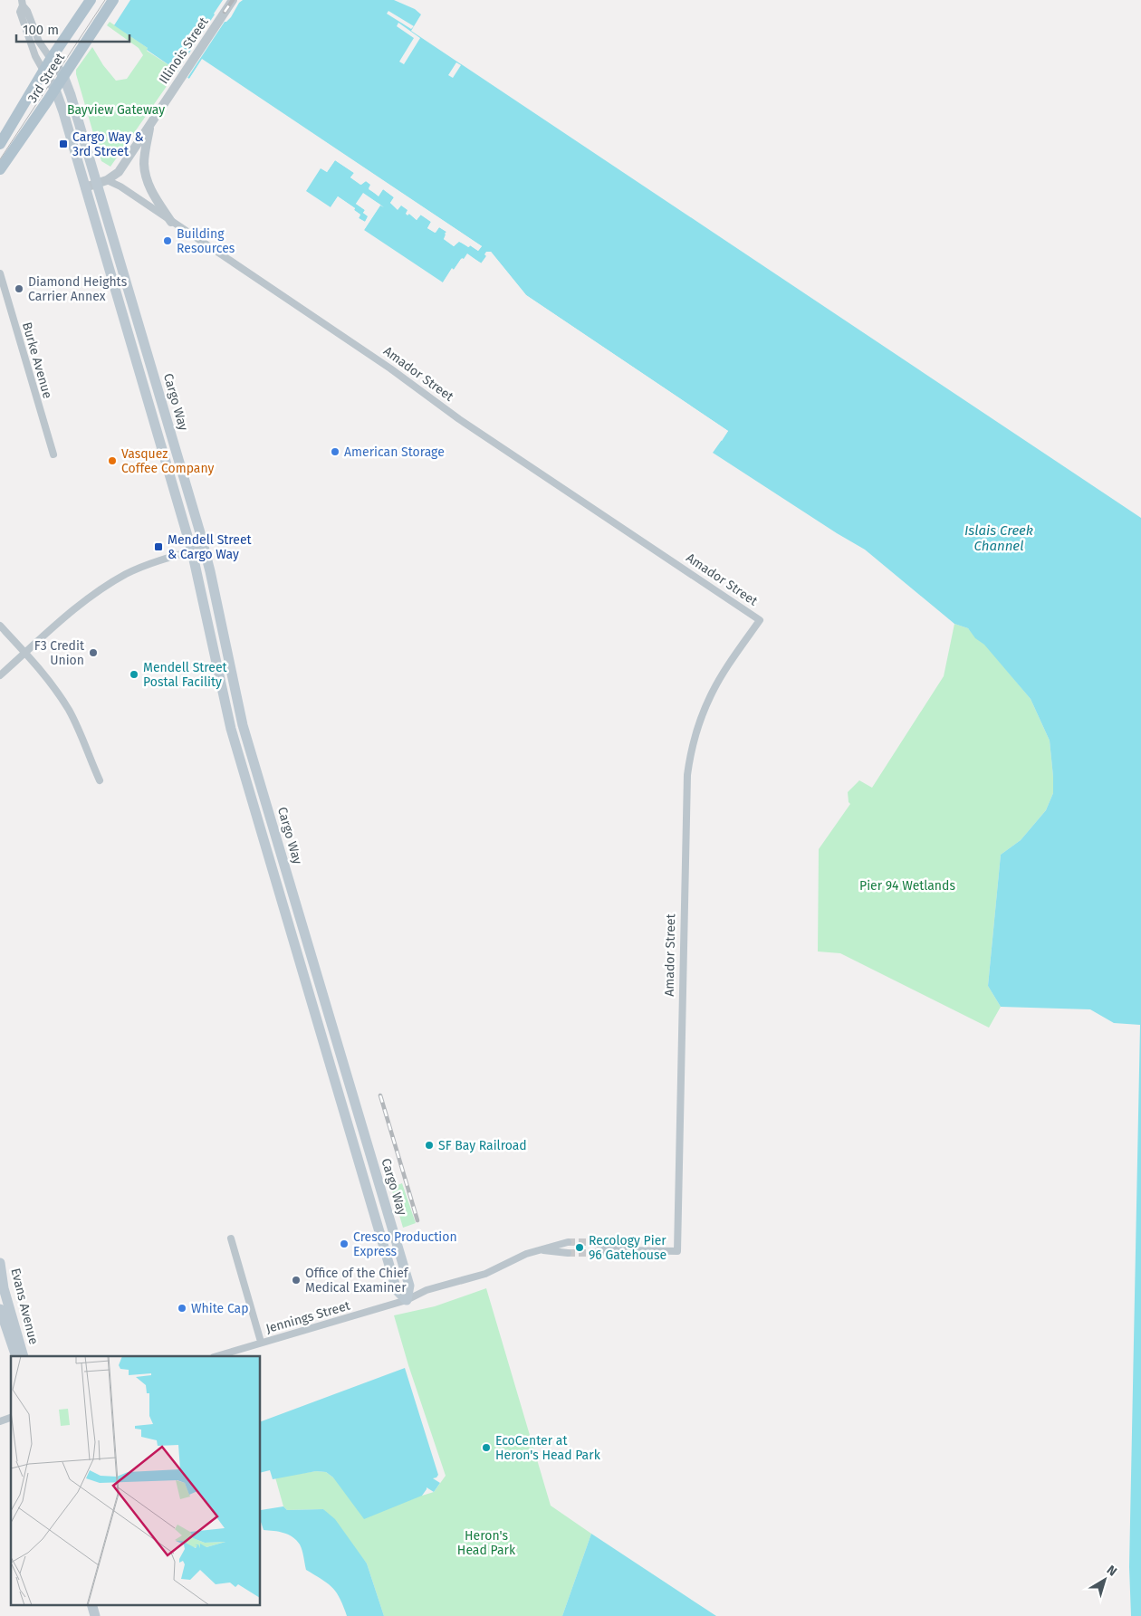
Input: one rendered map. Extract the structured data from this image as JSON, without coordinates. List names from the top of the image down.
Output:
{
  "streets": {
    "main road": ["3rd Street", "Cargo Way", "Evans Avenue"],
    "street": [
      "Illinois Street",
      "Burke Avenue",
      "Amador Street",
      "Jennings Street"
    ]
  },
  "crossings": [
    ["Illinois Street", "Amador Street"],
    ["Illinois Street", "Cargo Way"],
    ["3rd Street", "Cargo Way"],
    ["Amador Street", "Cargo Way"],
    ["Cargo Way", "Jennings Street"]
  ],
  "water": ["Islais Creek Channel"],
  "parks": ["Bayview Gateway", "Pier 94 Wetlands", "Heron's Head Park"],
  "places": {
    "transit": ["Cargo Way & 3rd Street", "Mendell Street & Cargo Way"],
    "other": [
      "Building Resources",
      "Diamond Heights Carrier Annex",
      "American Storage",
      "Vasquez Coffee Company",
      "F3 Credit Union",
      "Mendell Street Postal Facility",
      "SF Bay Railroad",
      "Cresco Production Express",
      "Recology Pier 96 Gatehouse",
      "Office of the Chief Medical Examiner",
      "White Cap",
      "EcoCenter at Heron's Head Park"
    ]
  },
  "scale_bar": "100 m",
  "north": "top right"
}
